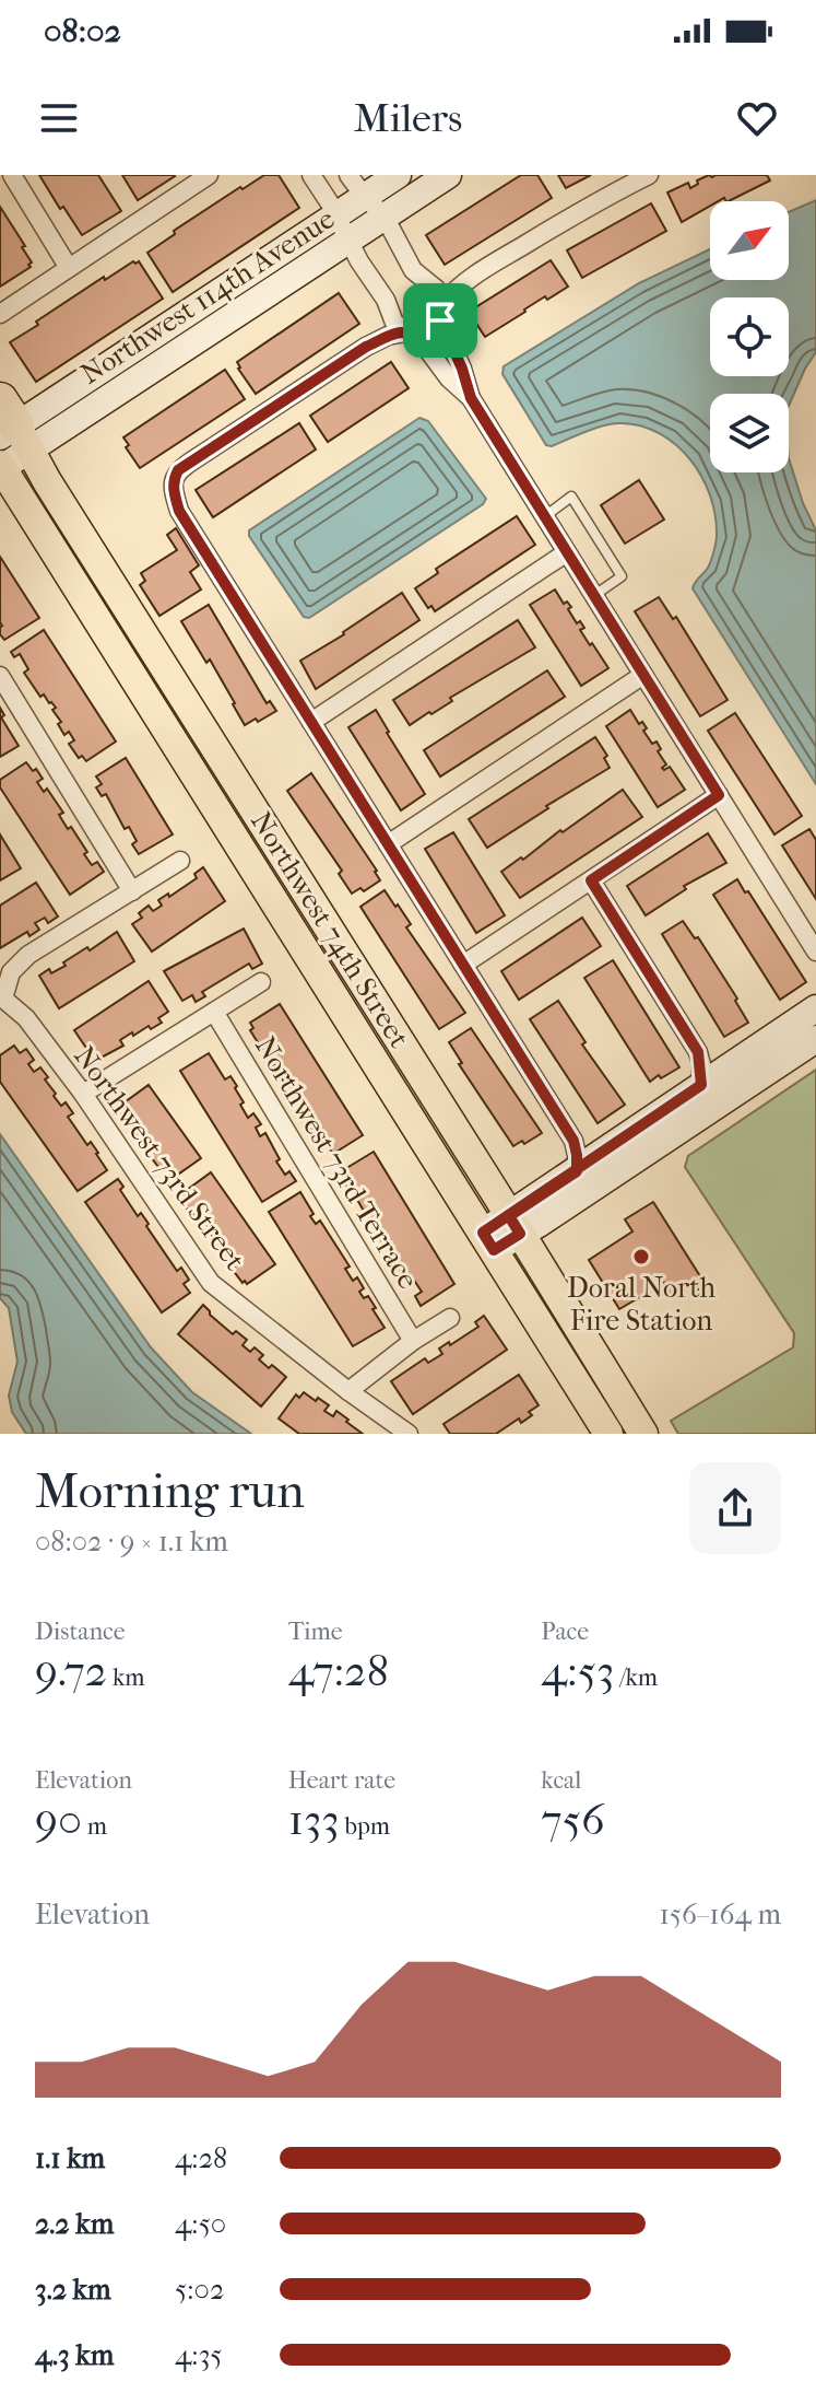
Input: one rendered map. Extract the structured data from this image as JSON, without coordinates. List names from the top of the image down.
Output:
{
  "streets": {
    "main road": ["Northwest 74th Street"],
    "street": ["Northwest 114th Avenue", "Northwest 73rd Street", "Northwest 73rd Terrace"]
  },
  "crossings": [
    ["Northwest 114th Avenue", "Northwest 74th Street"]
  ],
  "places": ["Doral North Fire Station"],
  "north": "top right",
  "page": {
    "status": "08:02",
    "header": "Milers",
    "heading": ["Morning run", "08:02 · 9 × 1.1 km"],
    "stats": [
      ["Distance", "9.72 km"],
      ["Time", "47:28"],
      ["Pace", "4:53 /km"],
      ["Elevation", "90 m"],
      ["Heart rate", "133 bpm"],
      ["kcal", "756"]
    ],
    "chart": ["Elevation", "156–164 m"],
    "list": [
      {
        "name": "1.1 km",
        "note": "4:28"
      },
      {
        "name": "2.2 km",
        "note": "4:50"
      },
      {
        "name": "3.2 km",
        "note": "5:02"
      },
      {
        "name": "4.3 km",
        "note": "4:35"
      }
    ]
  }
}
